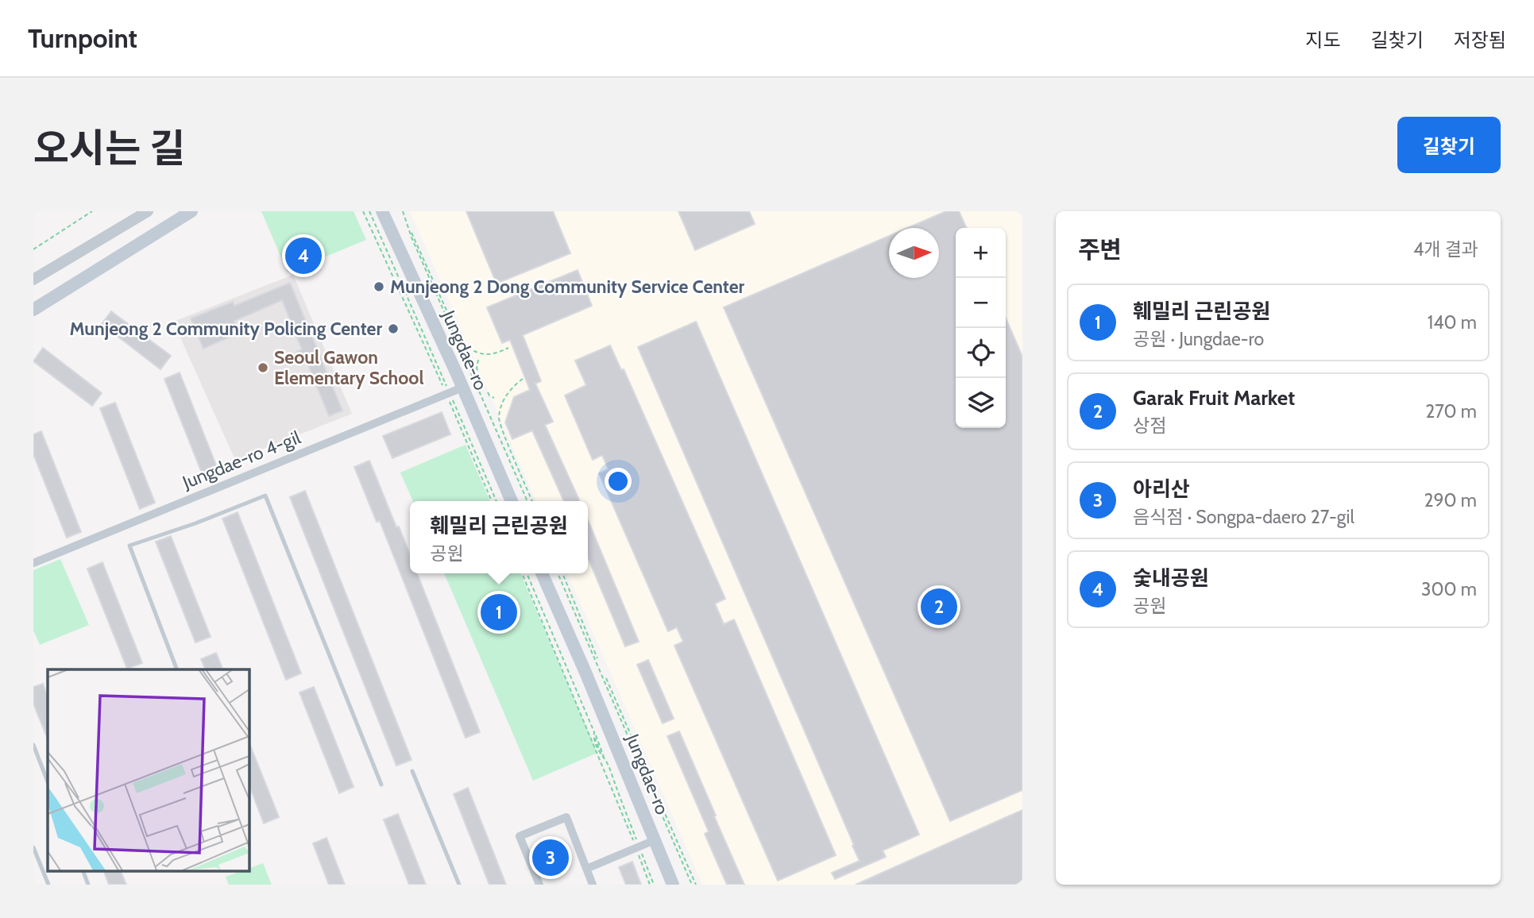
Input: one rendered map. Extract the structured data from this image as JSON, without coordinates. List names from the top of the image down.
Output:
{
  "streets": {
    "main road": ["Jungdae-ro"],
    "street": ["Jungdae-ro 4-gil"]
  },
  "crossings": [
    ["Jungdae-ro", "Jungdae-ro 4-gil"]
  ],
  "places": ["Munjeong 2 Dong Community Service Center", "Munjeong 2 Community Policing Center", "Seoul Gawon Elementary School"],
  "north": "right",
  "page": {
    "header": "Turnpoint",
    "nav": ["지도", "길찾기", "저장됨"],
    "title": "오시는 길",
    "buttons": "길찾기",
    "heading": ["주변", "4개 결과"],
    "map_buttons": ["+", "−"],
    "pins": [
      "4",
      "2",
      "1",
      "3"
    ],
    "list": [
      {
        "mark": "1",
        "name": "훼밀리 근린공원",
        "note": "공원 · Jungdae-ro",
        "value": "140 m"
      },
      {
        "mark": "2",
        "name": "Garak Fruit Market",
        "note": "상점",
        "value": "270 m"
      },
      {
        "mark": "3",
        "name": "아리산",
        "note": "음식점 · Songpa-daero 27-gil",
        "value": "290 m"
      },
      {
        "mark": "4",
        "name": "숯내공원",
        "note": "공원",
        "value": "300 m"
      }
    ],
    "popup": ["훼밀리 근린공원", "공원"]
  }
}
